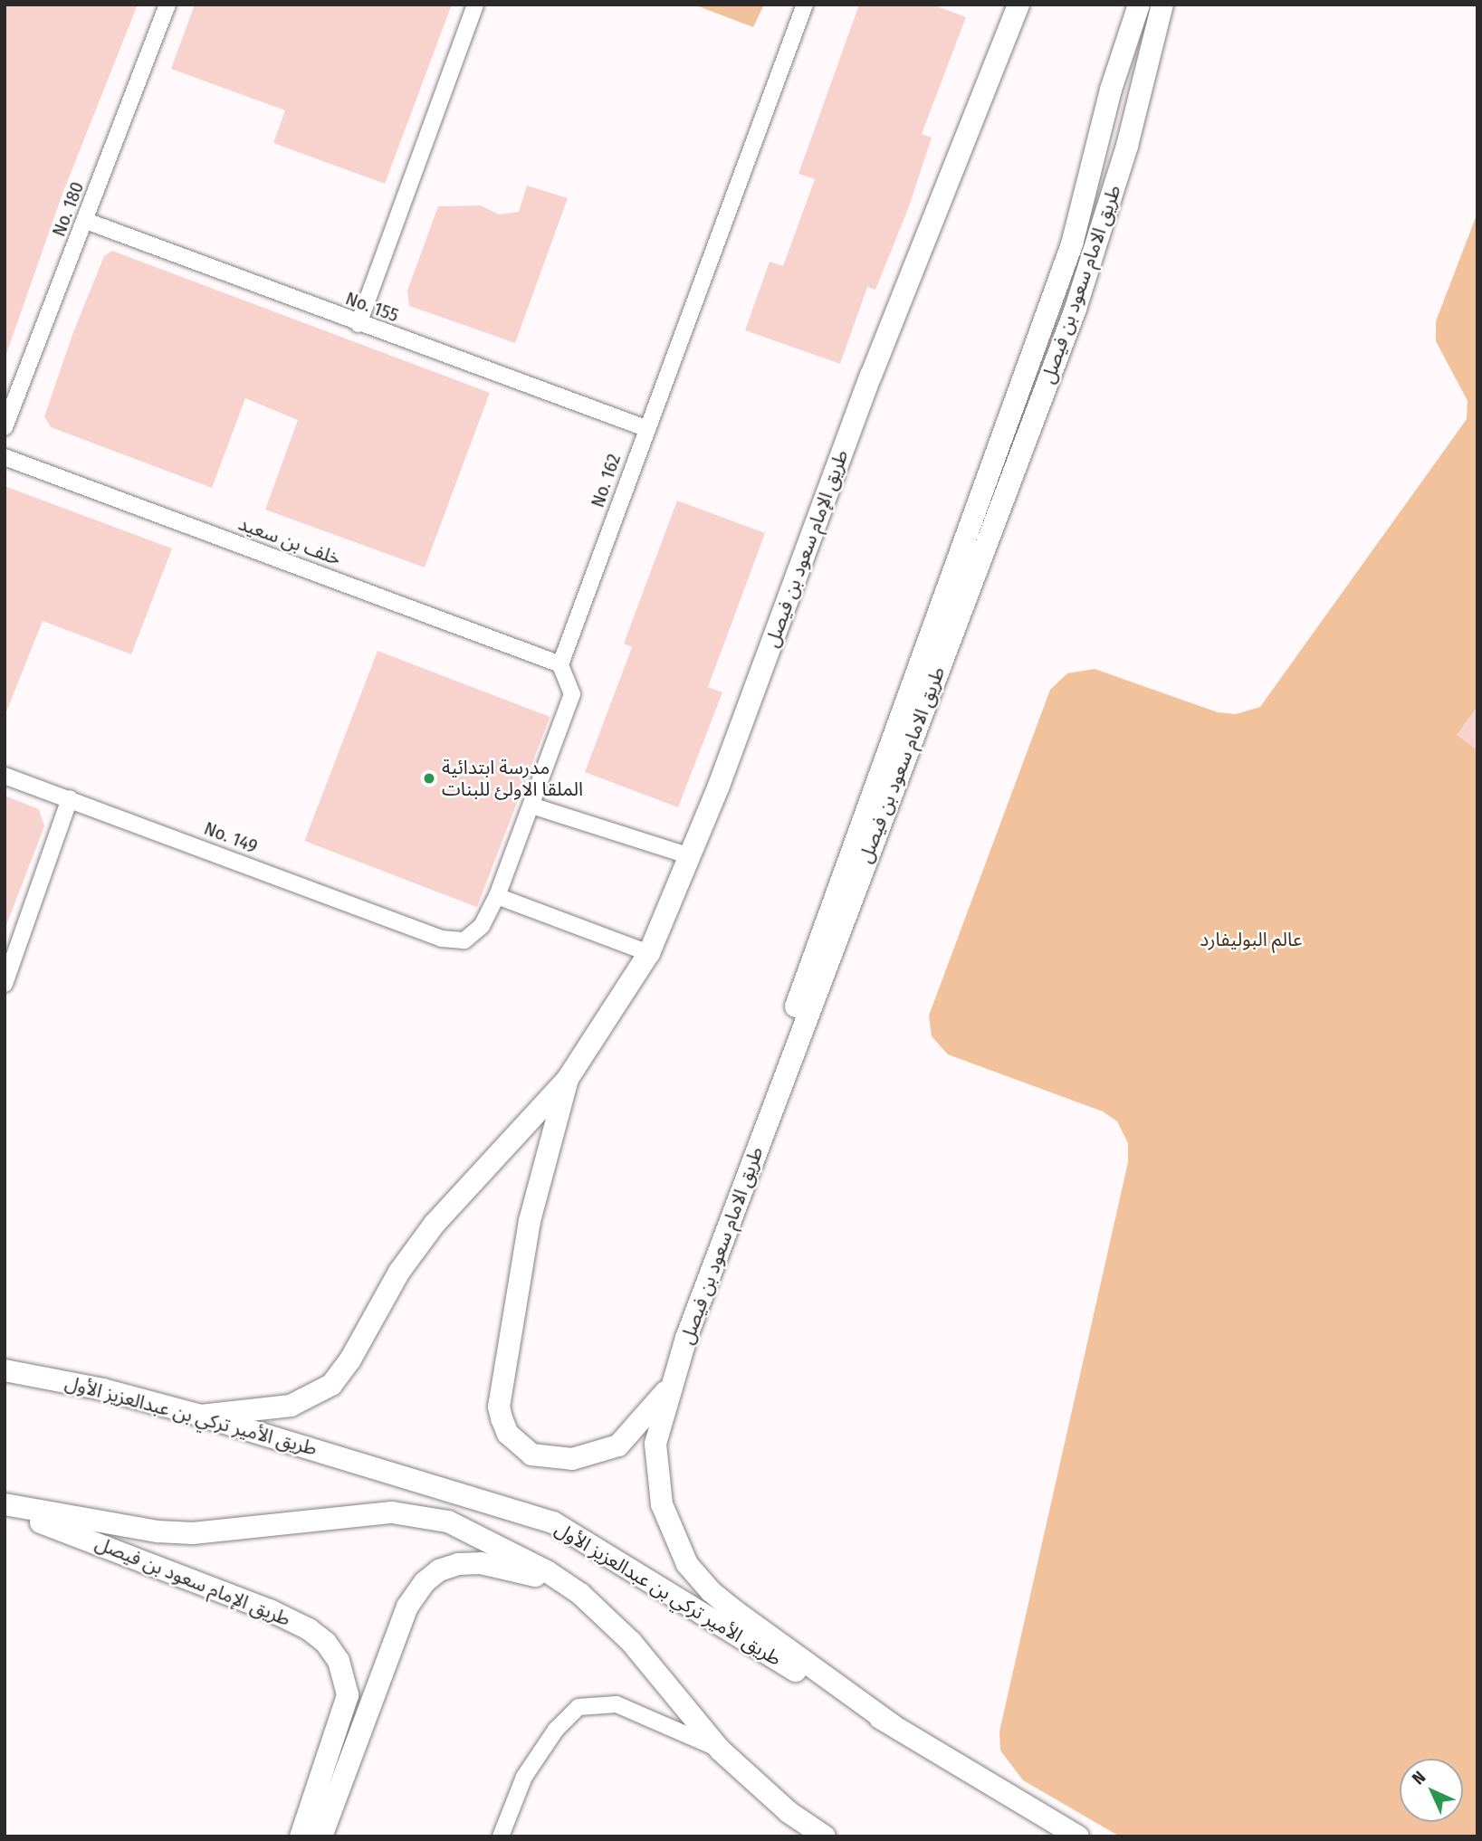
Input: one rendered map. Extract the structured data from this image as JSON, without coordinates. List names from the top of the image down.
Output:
{
  "streets": {
    "main road": ["طريق الامام سعود بن فيصل", "طريق الإمام سعود بن فيصل", "طريق الأمير تركي بن عبدالعزيز الأول"],
    "street": [
      "No. 180",
      "No. 155",
      "No. 162",
      "خلف بن سعيد",
      "No. 149"
    ]
  },
  "crossings": [
    ["No. 180", "No. 155"],
    ["No. 155", "No. 162"],
    ["No. 162", "خلف بن سعيد"]
  ],
  "parks": ["عالم البوليفارد"],
  "places": ["مدرسة ابتدائية الملقا الاولئ للبنات"],
  "north": "top left"
}
